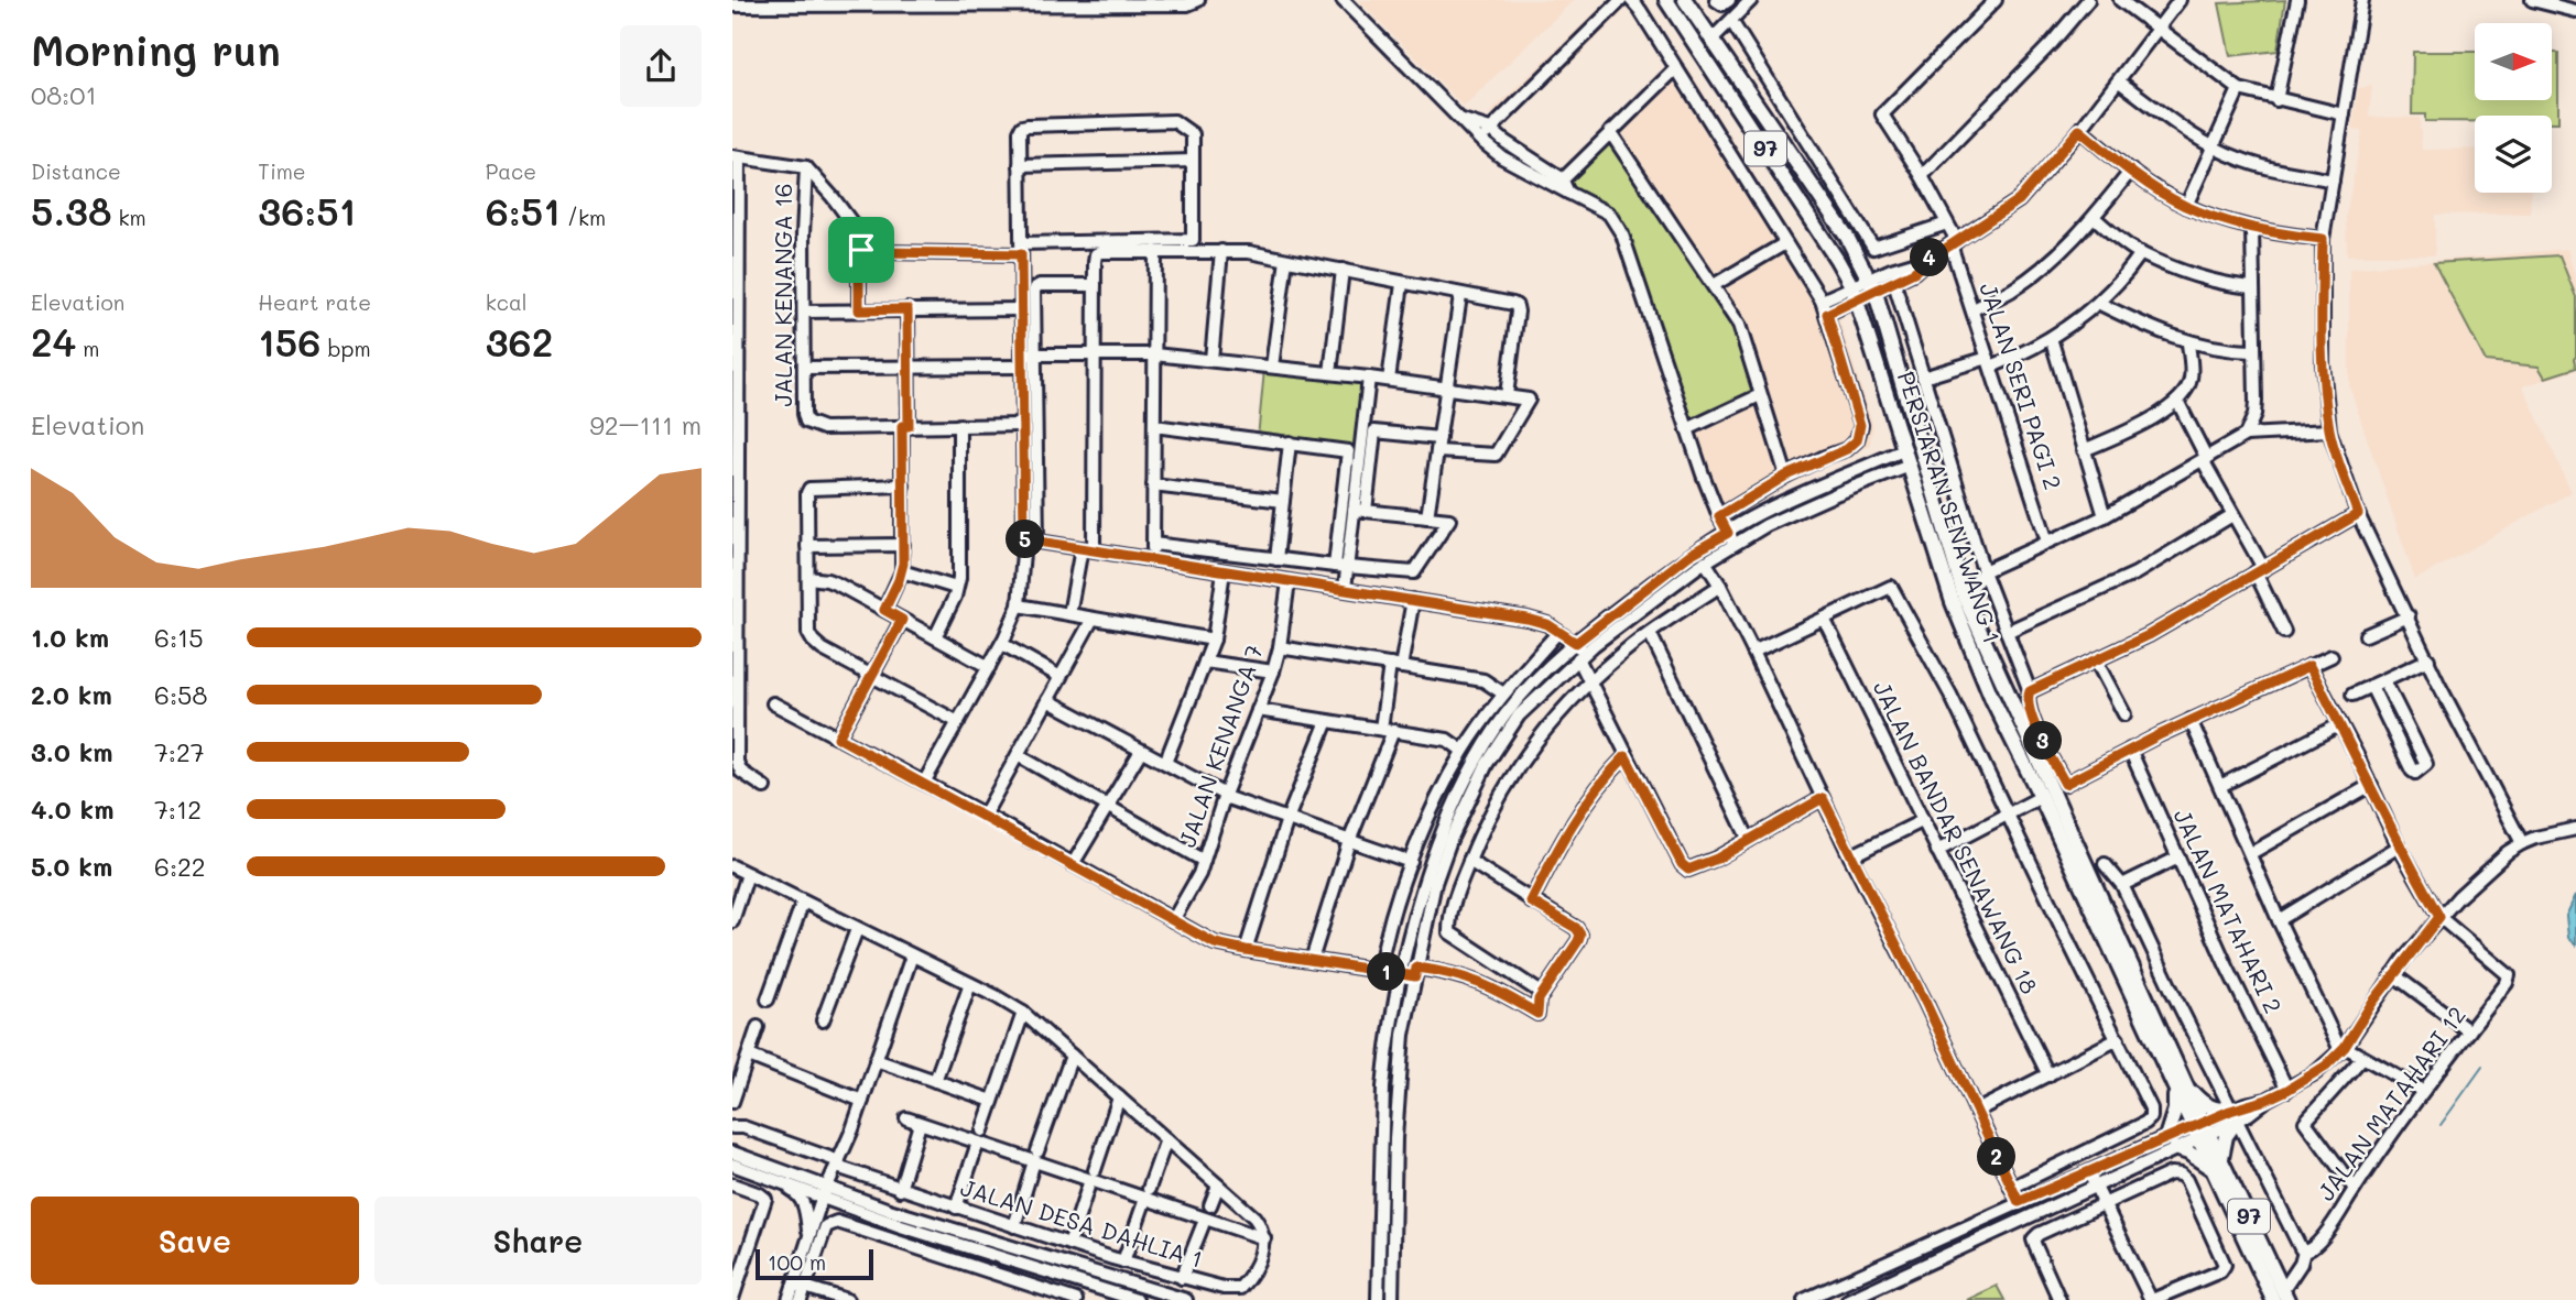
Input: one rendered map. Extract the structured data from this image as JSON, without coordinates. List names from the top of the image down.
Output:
{
  "streets": {
    "main road": ["97", "PERSIARAN SENAWANG 1"],
    "street": [
      "JALAN KENANGA 16",
      "JALAN SERI PAGI 2",
      "JALAN KENANGA 7",
      "JALAN BANDAR SENAWANG 18",
      "JALAN MATAHARI 2",
      "JALAN MATAHARI 12",
      "JALAN DESA DAHLIA 1"
    ]
  },
  "crossings": [
    ["PERSIARAN SENAWANG 1", "JALAN MATAHARI 12"]
  ],
  "scale_bar": "100 m",
  "north": "right",
  "page": {
    "heading": ["Morning run", "08:01"],
    "stats": [
      ["Distance", "5.38 km"],
      ["Time", "36:51"],
      ["Pace", "6:51 /km"],
      ["Elevation", "24 m"],
      ["Heart rate", "156 bpm"],
      ["kcal", "362"]
    ],
    "pins": [
      "4",
      "5",
      "3",
      "1",
      "2"
    ],
    "chart": ["Elevation", "92–111 m"],
    "list": [
      {
        "name": "1.0 km",
        "note": "6:15"
      },
      {
        "name": "2.0 km",
        "note": "6:58"
      },
      {
        "name": "3.0 km",
        "note": "7:27"
      },
      {
        "name": "4.0 km",
        "note": "7:12"
      },
      {
        "name": "5.0 km",
        "note": "6:22"
      }
    ],
    "buttons": ["Save", "Share"],
    "scale": "100 m"
  }
}
